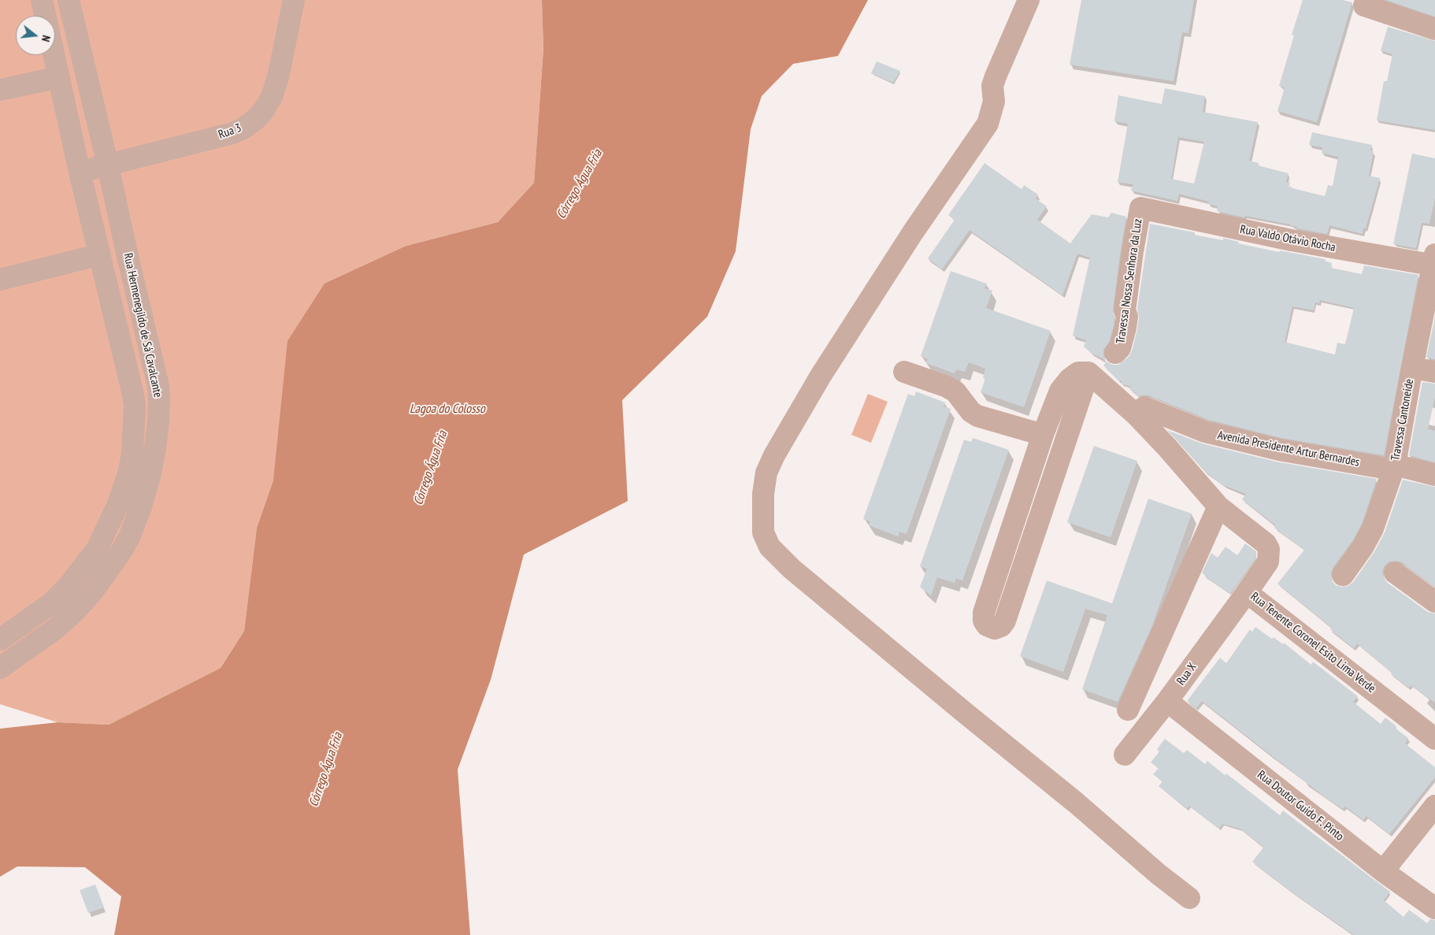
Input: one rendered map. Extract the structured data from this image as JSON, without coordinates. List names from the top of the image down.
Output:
{
  "streets": {
    "street": [
      "Rua 3",
      "Rua Valdo Otávio Rocha",
      "Travessa Nossa Senhora da Luz",
      "Rua Hermenegildo de Sá Cavalcante",
      "Travessa Cantoneide",
      "Avenida Presidente Artur Bernardes",
      "Rua Tenente Coronel Esito Lima Verde",
      "Rua X",
      "Rua Doutor Guido F. Pinto"
    ]
  },
  "crossings": [
    ["Rua 3", "Rua Hermenegildo de Sá Cavalcante"],
    ["Rua Valdo Otávio Rocha", "Travessa Nossa Senhora da Luz"],
    ["Rua Valdo Otávio Rocha", "Travessa Cantoneide"],
    ["Travessa Cantoneide", "Avenida Presidente Artur Bernardes"],
    ["Avenida Presidente Artur Bernardes", "Rua Tenente Coronel Esito Lima Verde"],
    ["Rua Tenente Coronel Esito Lima Verde", "Rua X"],
    ["Rua X", "Rua Doutor Guido F. Pinto"]
  ],
  "water": ["Córrego Água Fria", "Lagoa do Colosso"],
  "north": "right"
}
